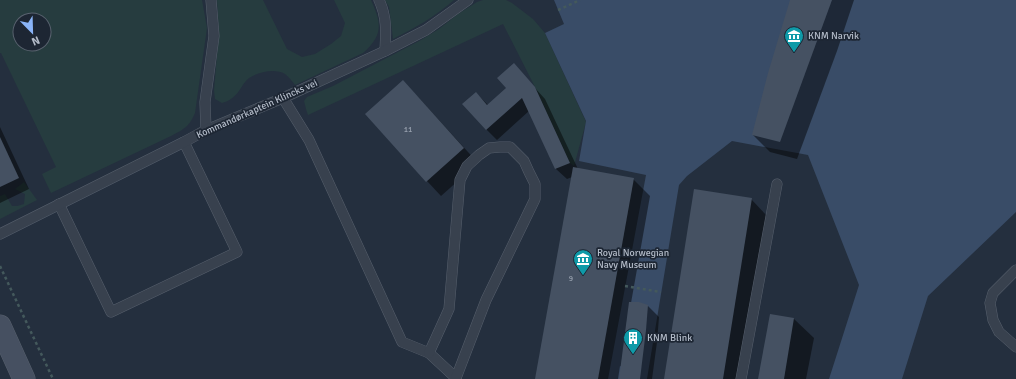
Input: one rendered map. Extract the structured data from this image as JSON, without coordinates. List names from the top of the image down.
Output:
{
  "streets": {
    "lane": ["Kommandørkaptein Klincks vei"]
  },
  "places": {
    "museum": ["KNM Narvik", "Royal Norwegian Navy Museum"],
    "building": ["KNM Blink"]
  },
  "house_numbers": ["11", "9"],
  "north": "bottom right"
}
